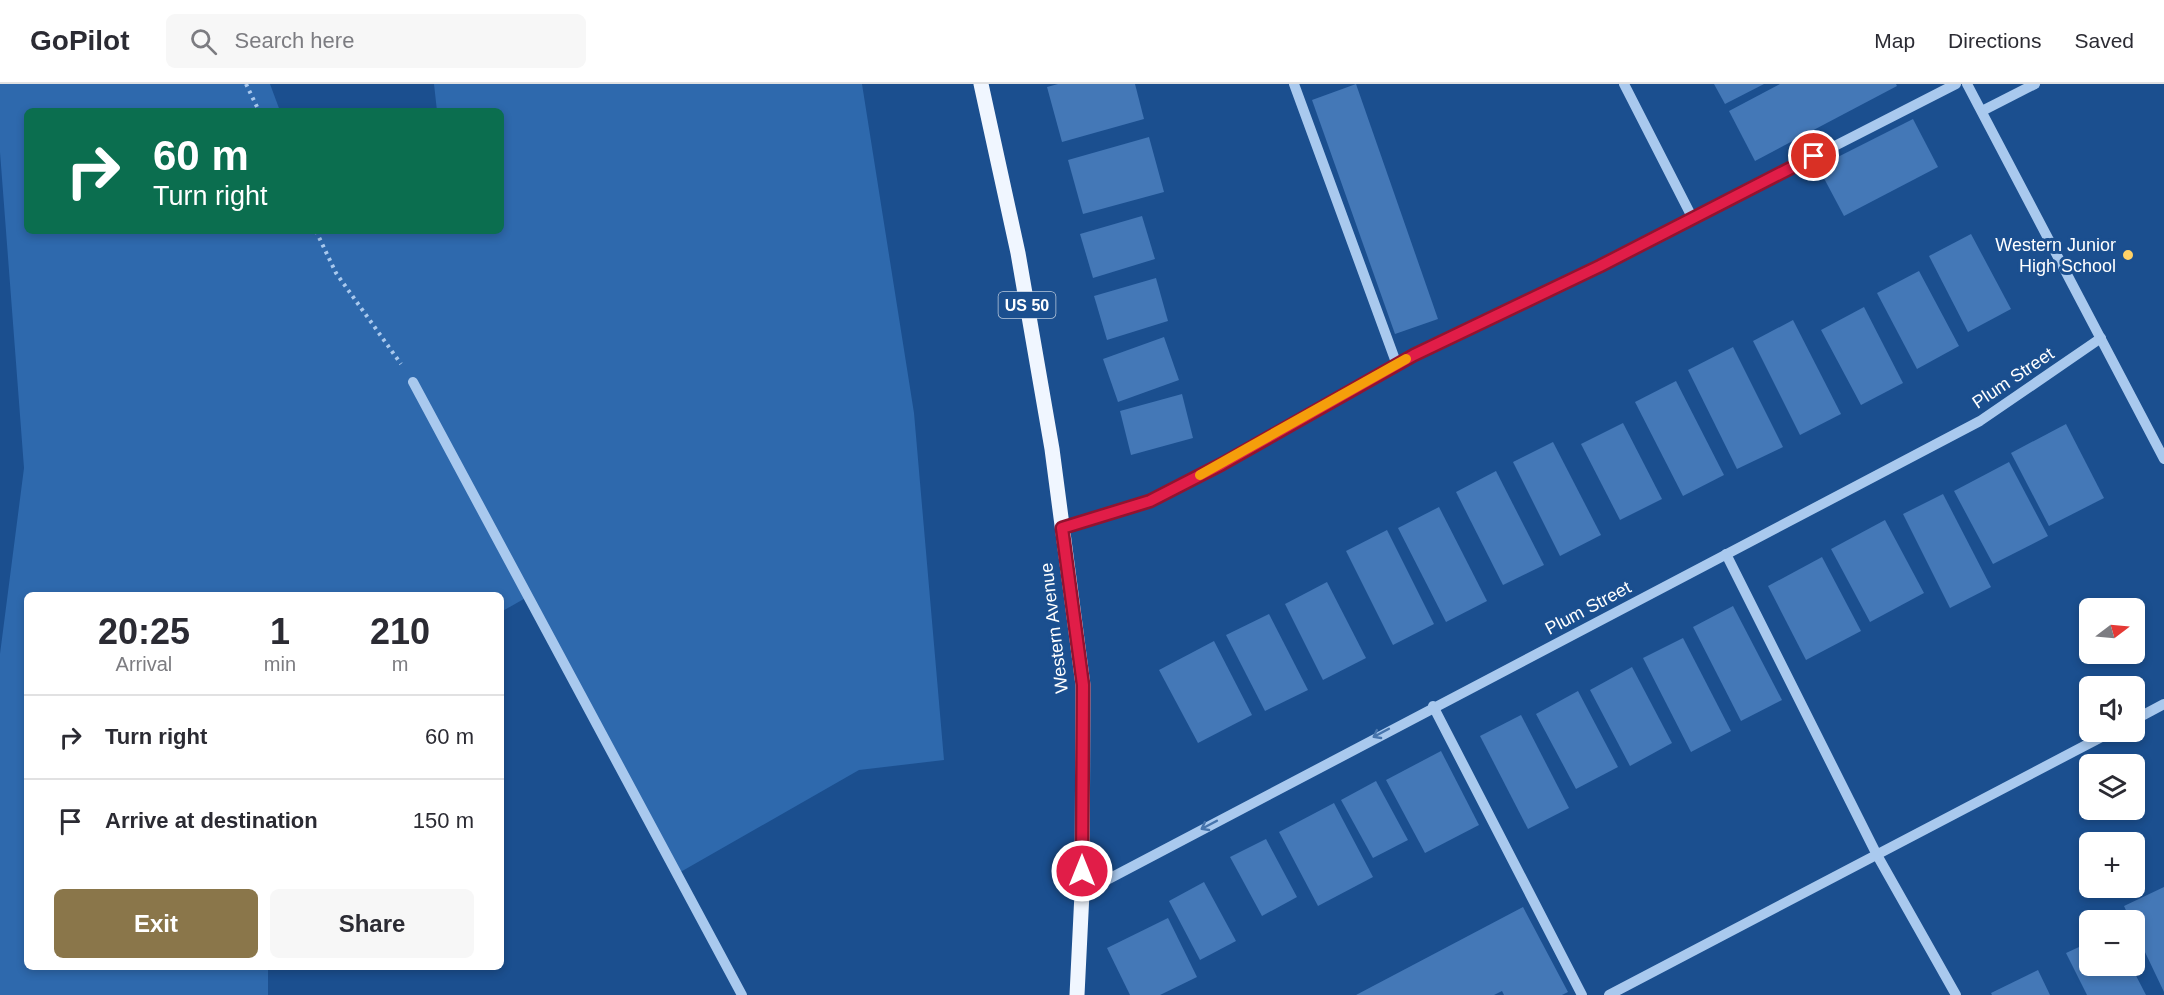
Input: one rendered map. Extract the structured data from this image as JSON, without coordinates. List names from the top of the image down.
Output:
{
  "streets": {
    "main road": ["US 50", "Western Avenue"],
    "street": ["Plum Street"]
  },
  "crossings": [
    ["Plum Street", "Western Avenue"]
  ],
  "places": ["Western Junior High School"],
  "north": "right",
  "page": {
    "header": "GoPilot",
    "search": "Search here",
    "nav": ["Map", "Directions", "Saved"],
    "turn": ["60 m", "Turn right"],
    "eta": [
      "20:25",
      "Arrival",
      "1",
      "min",
      "210",
      "m"
    ],
    "map_buttons": ["+", "−"],
    "list": [
      {
        "name": "Turn right",
        "value": "60 m"
      },
      {
        "name": "Arrive at destination",
        "value": "150 m"
      }
    ],
    "buttons": ["Exit", "Share"]
  }
}
